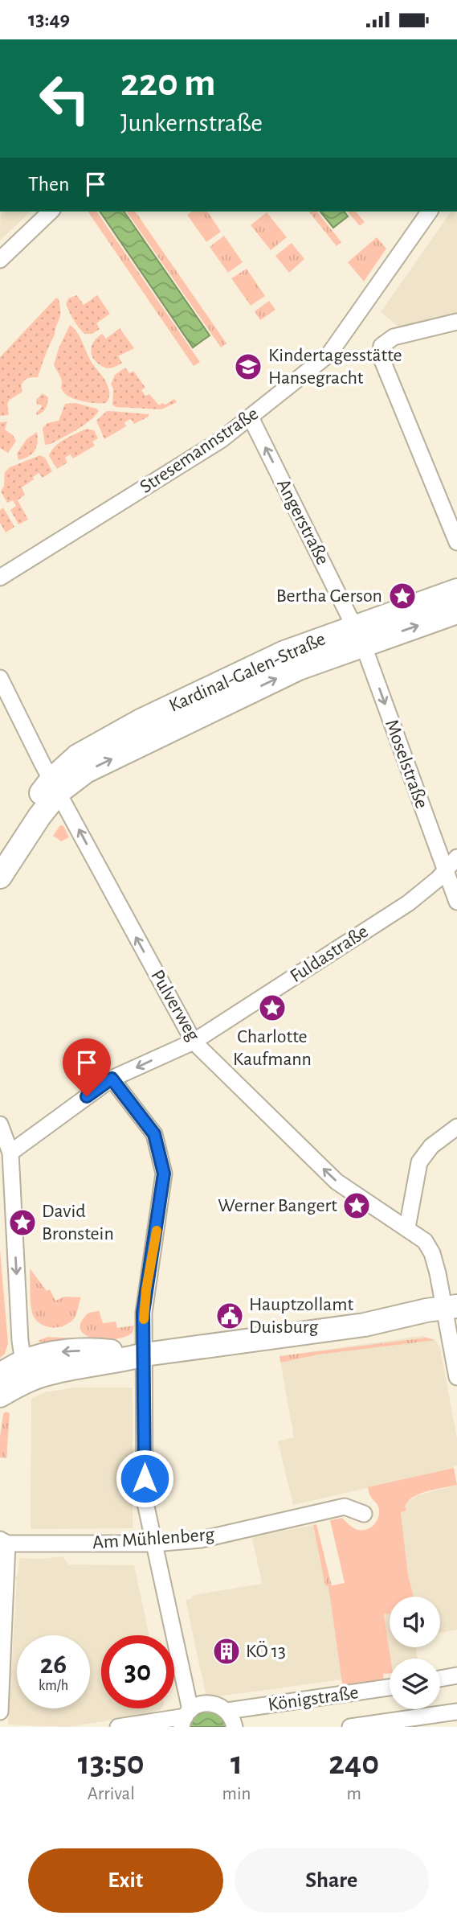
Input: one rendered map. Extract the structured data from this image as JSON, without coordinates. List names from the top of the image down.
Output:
{
  "streets": {
    "main road": ["Kardinal-Galen-Straße"],
    "street": [
      "Stresemannstraße",
      "Angerstraße",
      "Moselstraße",
      "Fuldastraße",
      "Pulverweg",
      "Am Mühlenberg",
      "Königstraße"
    ]
  },
  "crossings": [
    ["Stresemannstraße", "Angerstraße"],
    ["Angerstraße", "Kardinal-Galen-Straße"],
    ["Angerstraße", "Moselstraße"],
    ["Kardinal-Galen-Straße", "Moselstraße"],
    ["Kardinal-Galen-Straße", "Pulverweg"],
    ["Moselstraße", "Fuldastraße"],
    ["Fuldastraße", "Pulverweg"]
  ],
  "one_way": ["Angerstraße", "Moselstraße", "Pulverweg"],
  "places": {
    "school or university": ["Kindertagesstätte Hansegracht"],
    "place": [
      "Bertha Gerson",
      "Charlotte Kaufmann",
      "Werner Bangert",
      "David Bronstein"
    ],
    "public building": ["Hauptzollamt Duisburg"],
    "building": ["KÖ 13"]
  },
  "page": {
    "status": "13:49",
    "turn": ["220 m", "Junkernstraße"],
    "then": "Then",
    "speed": "26 km/h",
    "limit": "30",
    "eta": [
      "13:50",
      "Arrival",
      "1",
      "min",
      "240",
      "m"
    ],
    "buttons": ["Exit", "Share"]
  }
}
